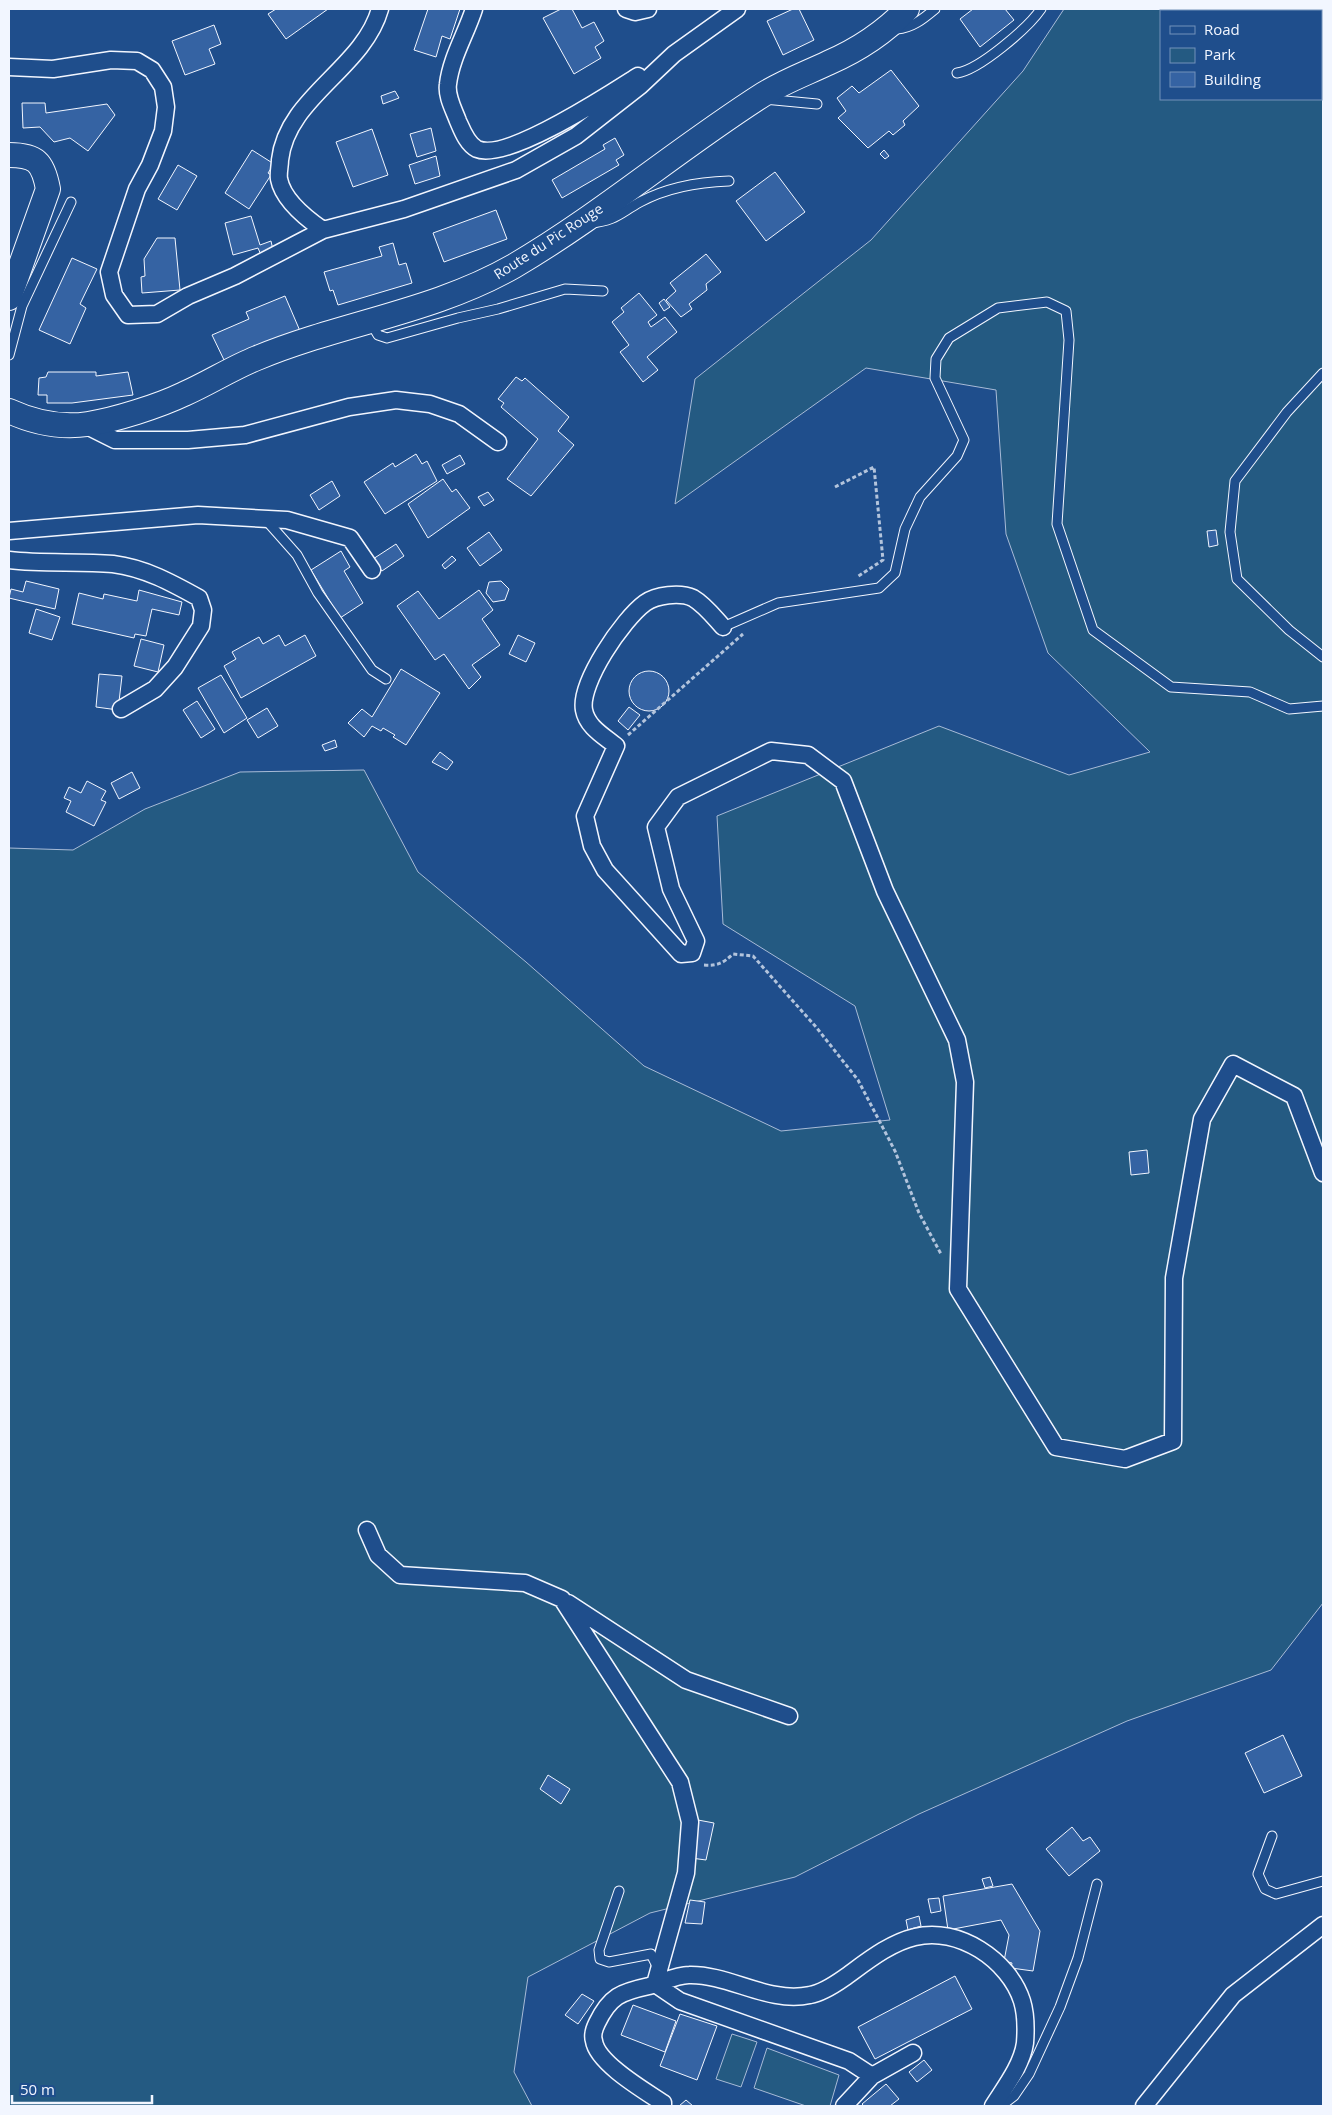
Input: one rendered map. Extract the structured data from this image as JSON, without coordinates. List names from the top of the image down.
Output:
{
  "streets": {
    "street": ["Route du Pic Rouge"]
  },
  "legend": ["Road", "Park", "Building"],
  "scale_bar": "50 m"
}
